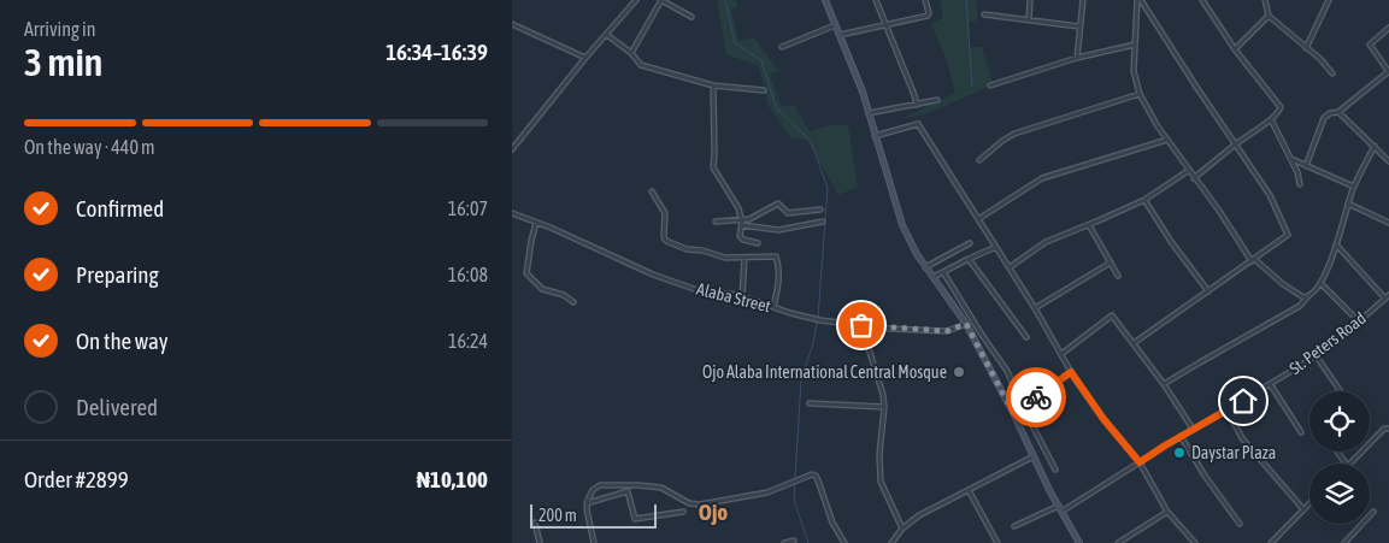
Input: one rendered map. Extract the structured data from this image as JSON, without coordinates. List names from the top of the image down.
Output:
{
  "streets": {
    "street": ["Alaba Street", "St. Peters Road"]
  },
  "districts": ["Ojo"],
  "places": ["Ojo Alaba International Central Mosque", "Daystar Plaza"],
  "scale_bar": "200 m",
  "page": {
    "heading": ["3 min", "Arriving in", "16:34–16:39"],
    "panel": ["Order #2899", "₦10,100"],
    "bar": "On the way · 440 m",
    "list": [
      ["Confirmed", "16:07"],
      ["Preparing", "16:08"],
      ["On the way", "16:24"],
      "Delivered"
    ],
    "scale": "200 m"
  }
}
